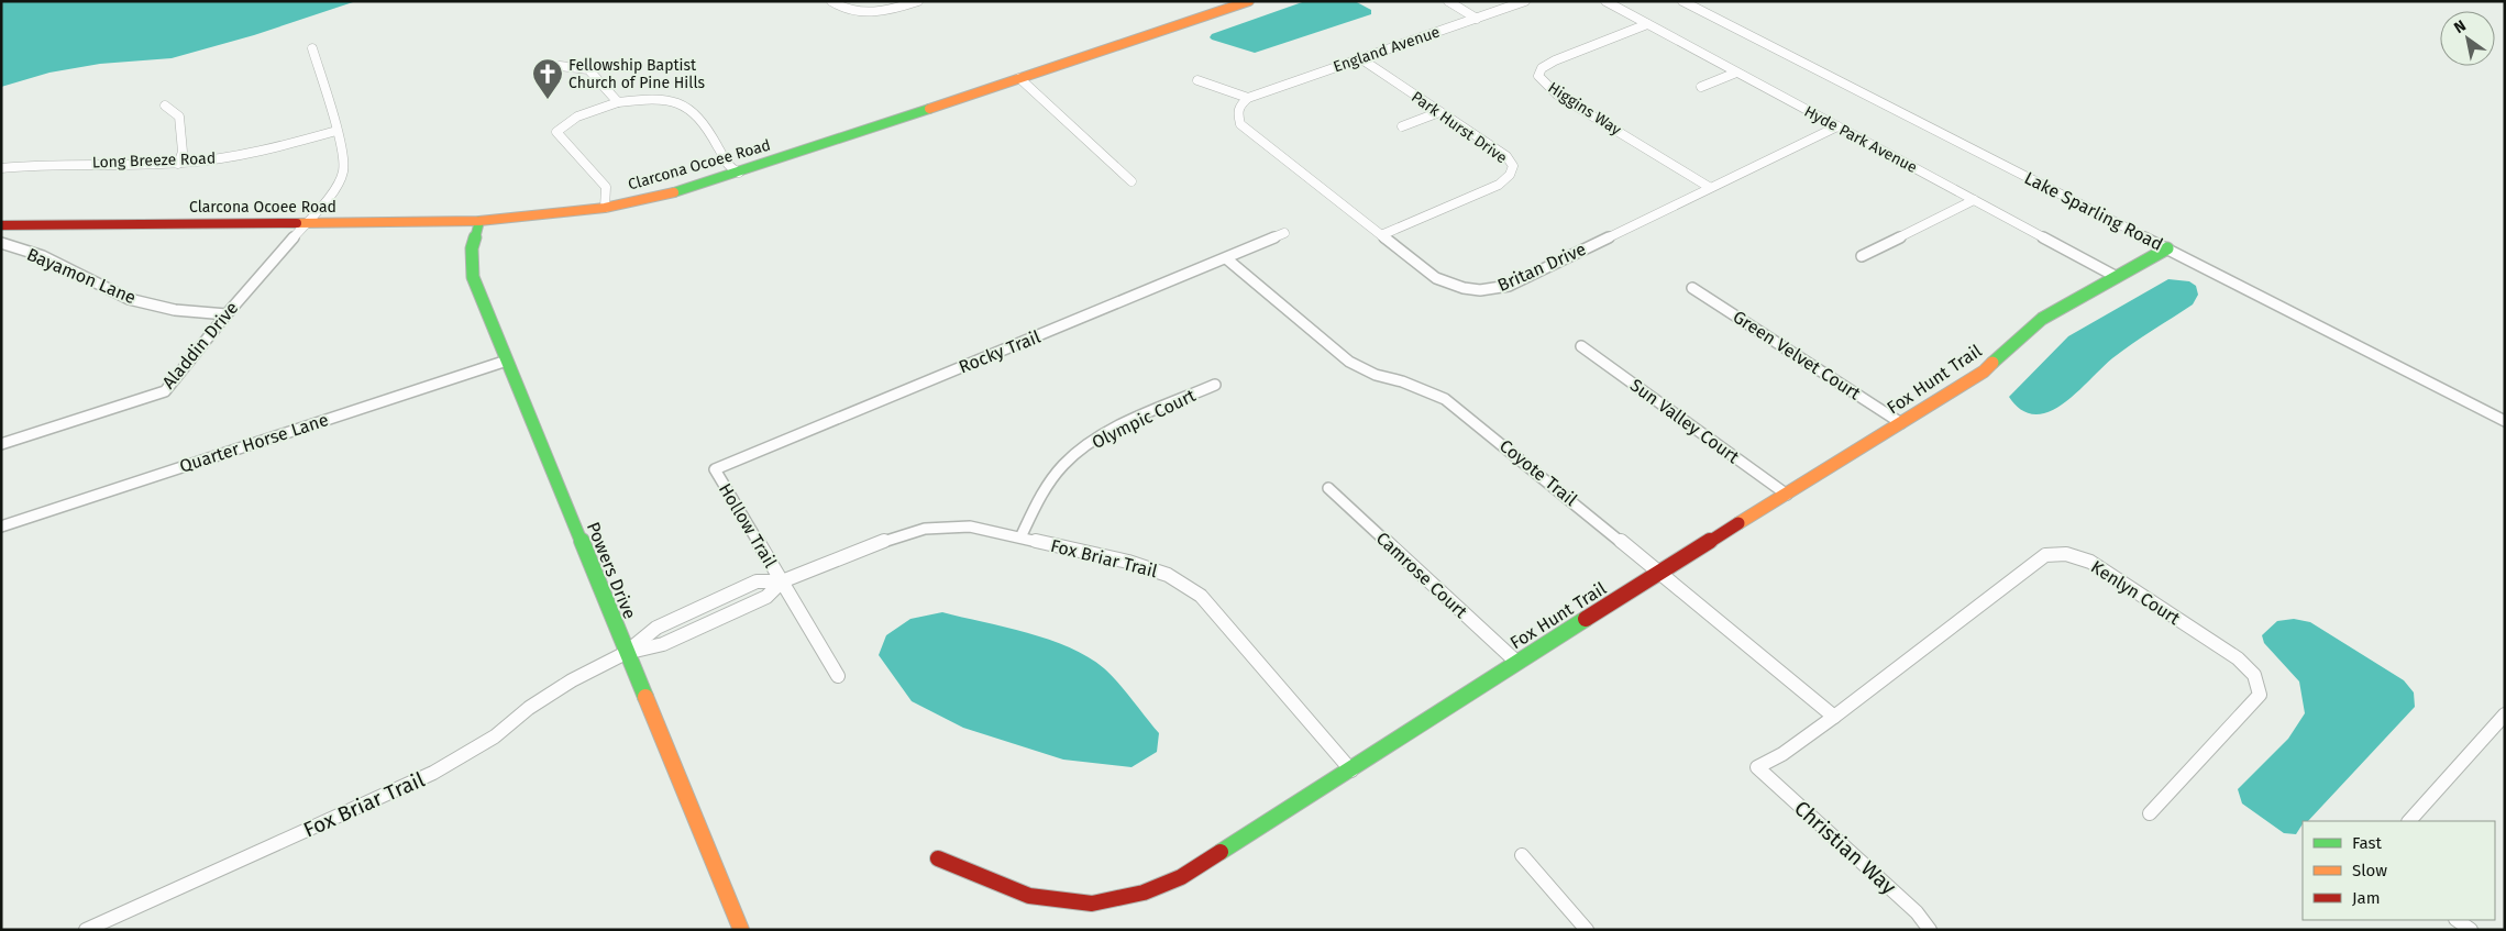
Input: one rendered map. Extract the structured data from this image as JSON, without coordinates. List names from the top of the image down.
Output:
{
  "streets": {
    "street": [
      "England Avenue",
      "Higgins Way",
      "Park Hurst Drive",
      "Hyde Park Avenue",
      "Long Breeze Road",
      "Clarcona Ocoee Road",
      "Lake Sparling Road",
      "Britan Drive",
      "Bayamon Lane",
      "Aladdin Drive",
      "Rocky Trail",
      "Green Velvet Court",
      "Fox Hunt Trail",
      "Olympic Court",
      "Sun Valley Court",
      "Quarter Horse Lane",
      "Coyote Trail",
      "Hollow Trail",
      "Fox Briar Trail",
      "Powers Drive",
      "Camrose Court",
      "Kenlyn Court",
      "Christian Way"
    ]
  },
  "crossings": [
    ["England Avenue", "Park Hurst Drive"],
    ["England Avenue", "Britan Drive"],
    ["Higgins Way", "Hyde Park Avenue"],
    ["Higgins Way", "Britan Drive"],
    ["Park Hurst Drive", "Britan Drive"],
    ["Hyde Park Avenue", "Britan Drive"],
    ["Hyde Park Avenue", "Fox Hunt Trail"],
    ["Long Breeze Road", "Aladdin Drive"],
    ["Clarcona Ocoee Road", "Aladdin Drive"],
    ["Clarcona Ocoee Road", "Powers Drive"],
    ["Lake Sparling Road", "Fox Hunt Trail"],
    ["Bayamon Lane", "Aladdin Drive"],
    ["Rocky Trail", "Coyote Trail"],
    ["Rocky Trail", "Hollow Trail"],
    ["Green Velvet Court", "Fox Hunt Trail"],
    ["Fox Hunt Trail", "Sun Valley Court"],
    ["Fox Hunt Trail", "Coyote Trail"],
    ["Fox Hunt Trail", "Fox Briar Trail"],
    ["Fox Hunt Trail", "Camrose Court"],
    ["Olympic Court", "Fox Briar Trail"],
    ["Quarter Horse Lane", "Powers Drive"],
    ["Coyote Trail", "Kenlyn Court"],
    ["Hollow Trail", "Fox Briar Trail"],
    ["Fox Briar Trail", "Powers Drive"],
    ["Kenlyn Court", "Christian Way"]
  ],
  "places": {
    "church": ["Fellowship Baptist Church of Pine Hills"]
  },
  "legend": ["Fast", "Slow", "Jam"],
  "north": "top left"
}
